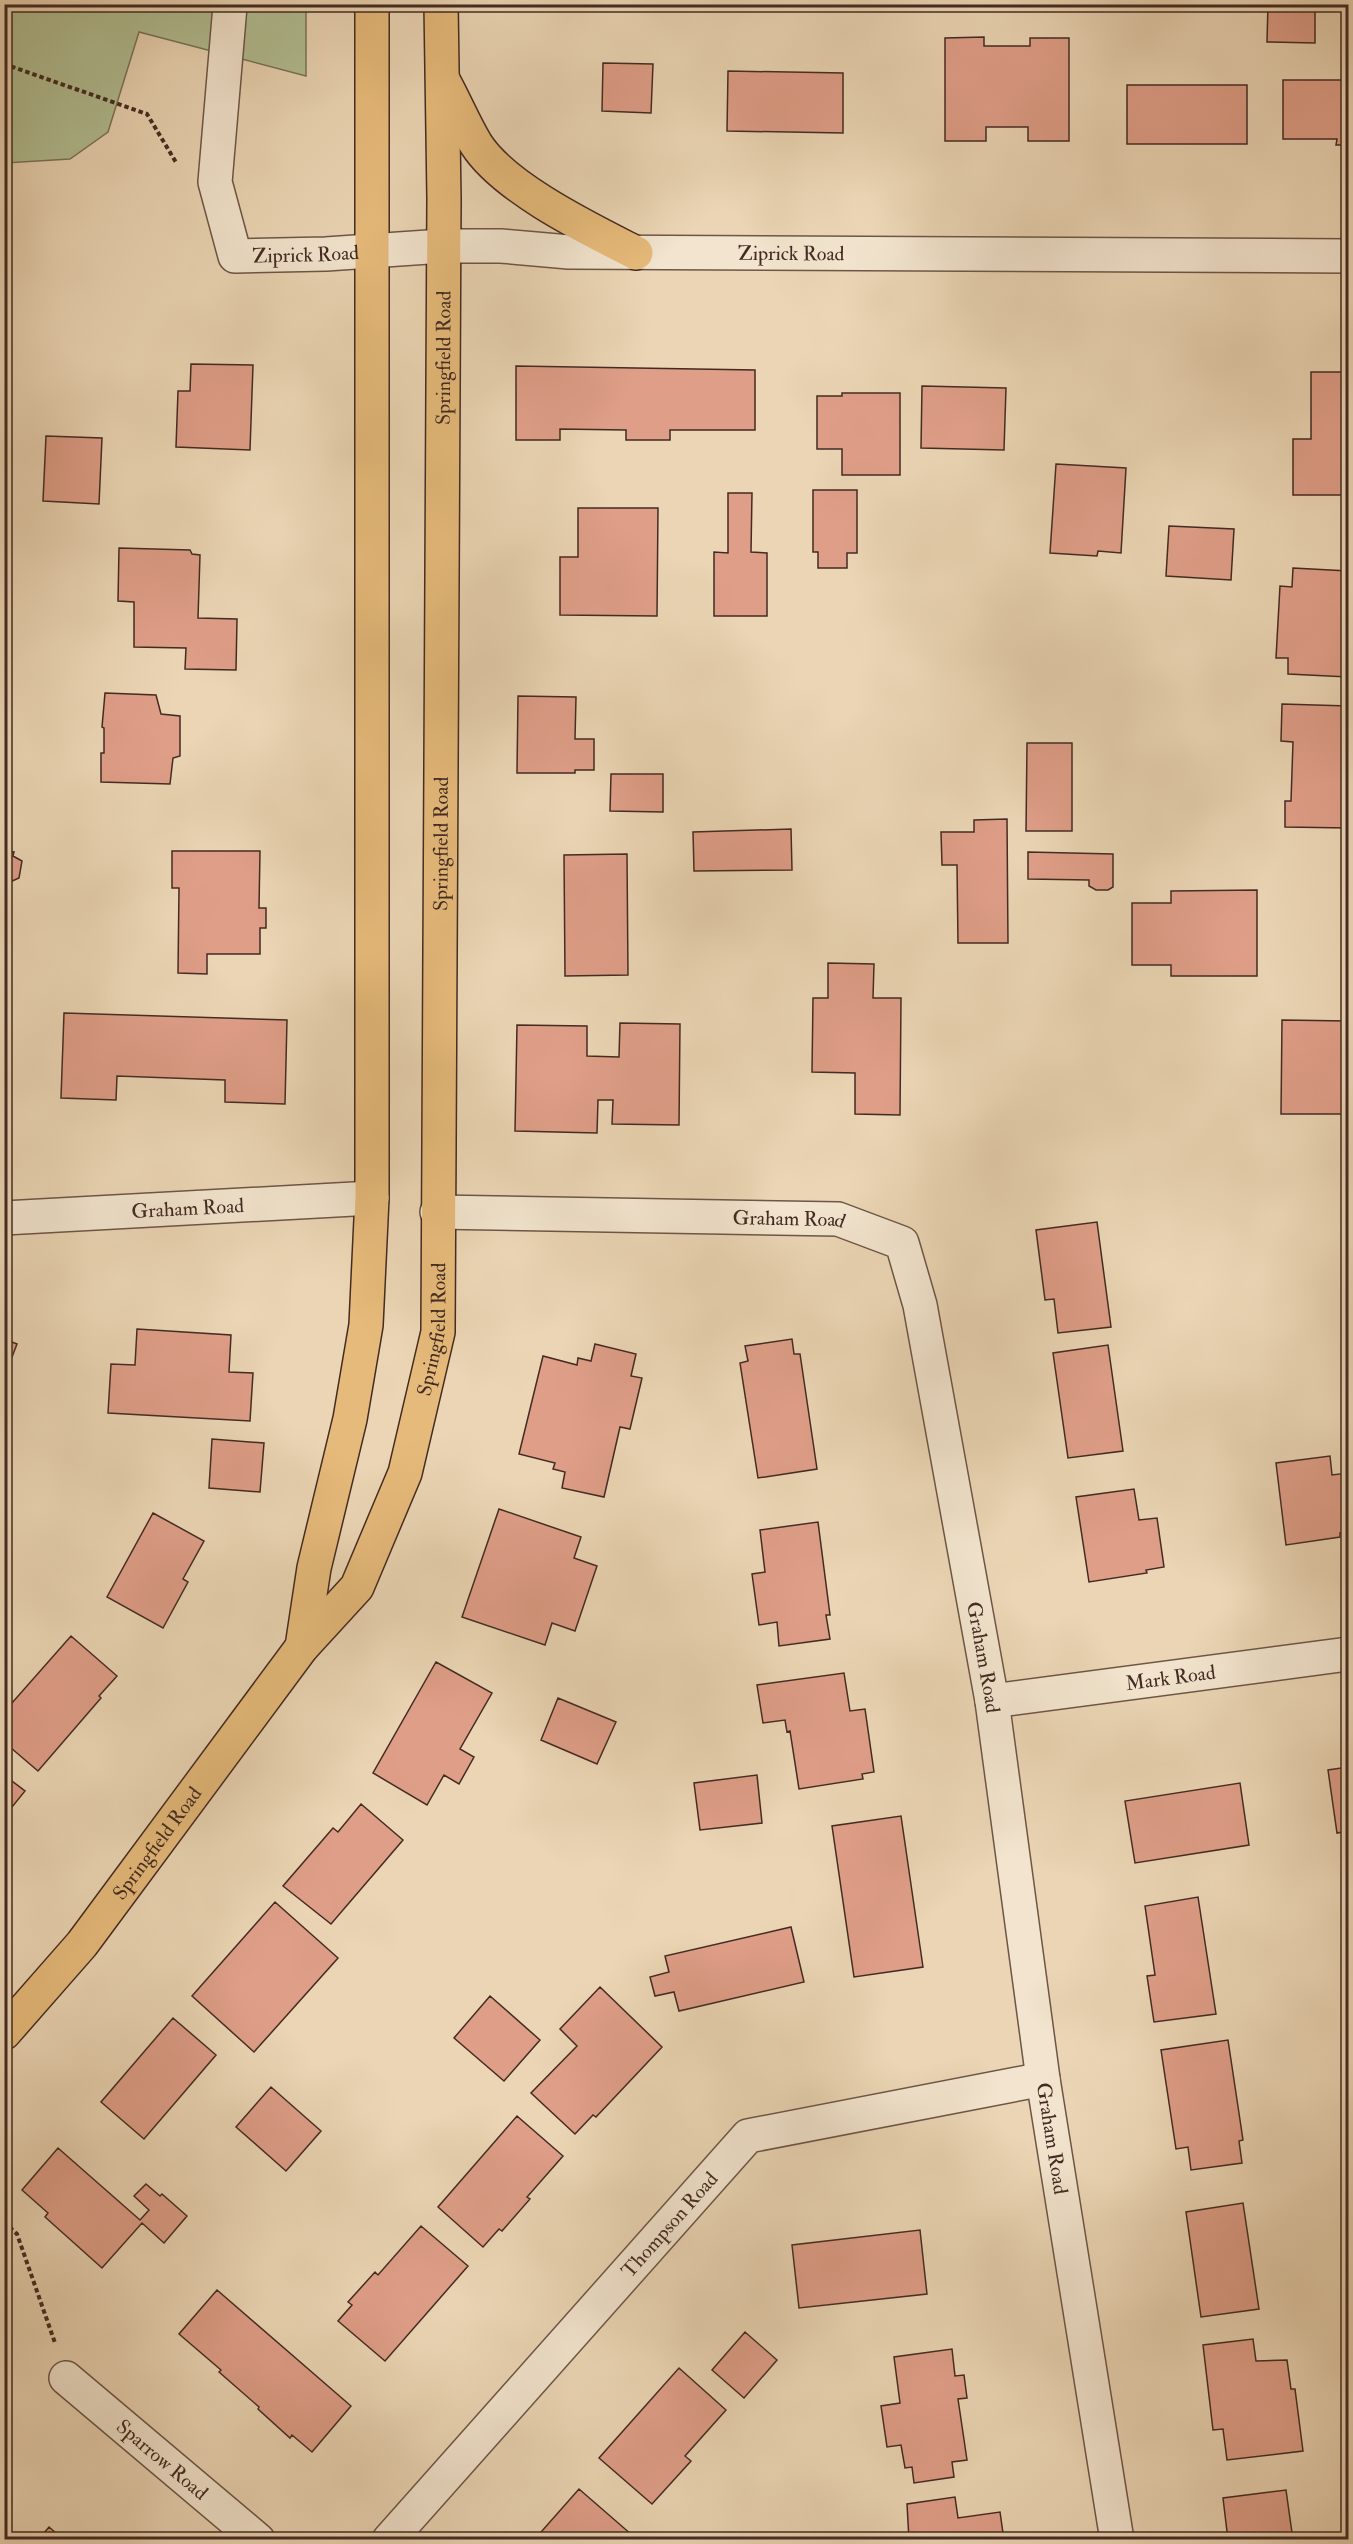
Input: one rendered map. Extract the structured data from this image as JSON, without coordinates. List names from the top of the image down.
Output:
{
  "streets": {
    "main road": ["Springfield Road"],
    "street": [
      "Ziprick Road",
      "Graham Road",
      "Mark Road",
      "Thompson Road",
      "Sparrow Road"
    ]
  },
  "crossings": [
    ["Ziprick Road", "Springfield Road"],
    ["Springfield Road", "Graham Road"],
    ["Graham Road", "Mark Road"],
    ["Graham Road", "Thompson Road"]
  ]
}
